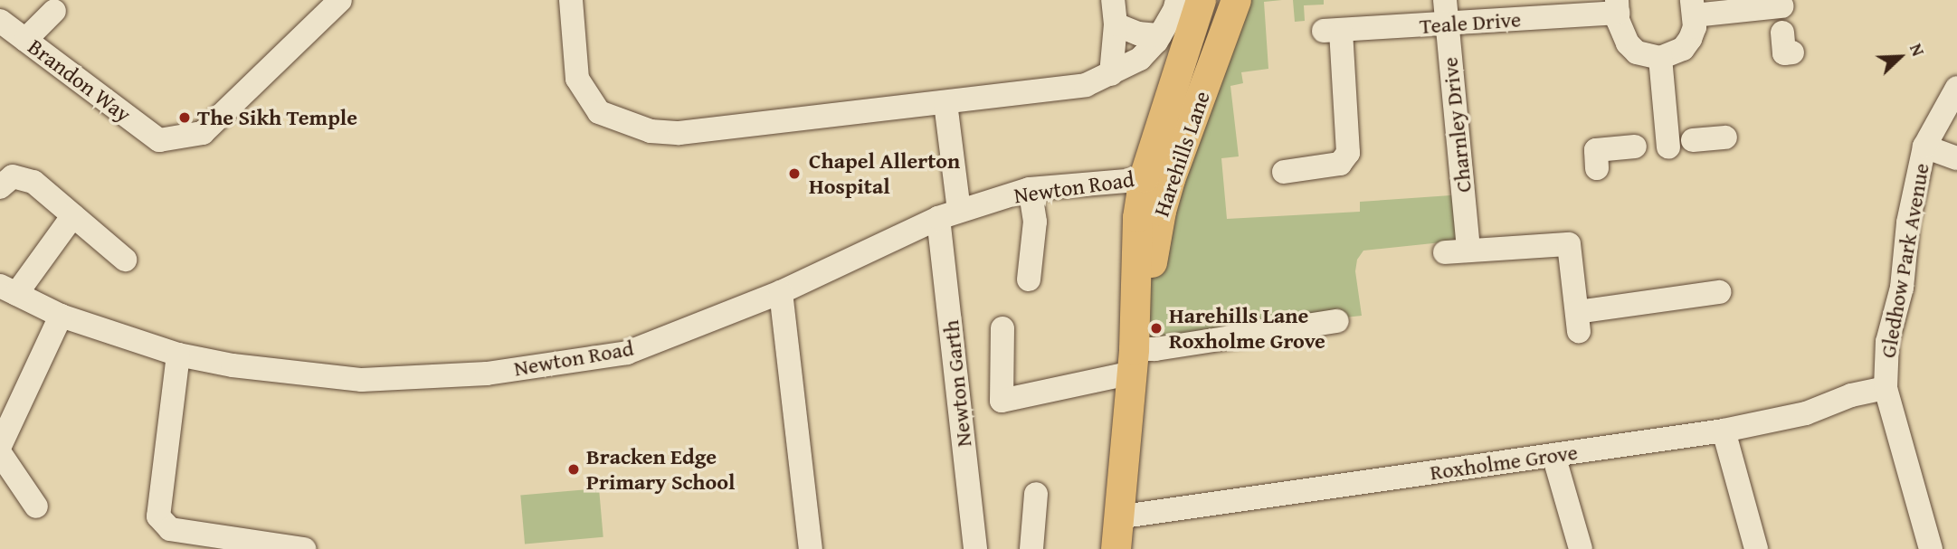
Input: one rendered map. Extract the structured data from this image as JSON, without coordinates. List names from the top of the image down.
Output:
{
  "streets": {
    "main road": ["Harehills Lane"],
    "street": [
      "Teale Drive",
      "Brandon Way",
      "Charnley Drive",
      "Newton Road",
      "Gledhow Park Avenue",
      "Newton Garth",
      "Roxholme Grove"
    ]
  },
  "crossings": [
    ["Teale Drive", "Charnley Drive"],
    ["Harehills Lane", "Newton Road"],
    ["Harehills Lane", "Roxholme Grove"],
    ["Newton Road", "Newton Garth"],
    ["Gledhow Park Avenue", "Roxholme Grove"]
  ],
  "places": [
    "The Sikh Temple",
    "Chapel Allerton Hospital",
    "Harehills Lane Roxholme Grove",
    "Bracken Edge Primary School"
  ],
  "north": "top right"
}
